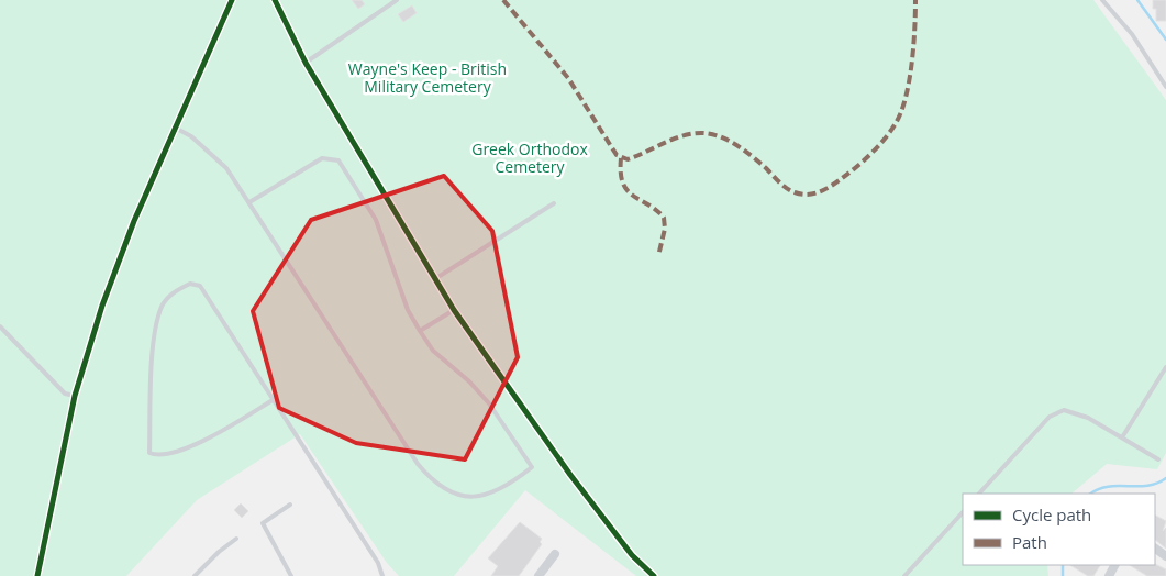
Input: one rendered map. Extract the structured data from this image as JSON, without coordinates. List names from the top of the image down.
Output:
{
  "parks": ["Wayne's Keep - British Military Cemetery", "Greek Orthodox Cemetery"],
  "legend": ["Cycle path", "Path"]
}
